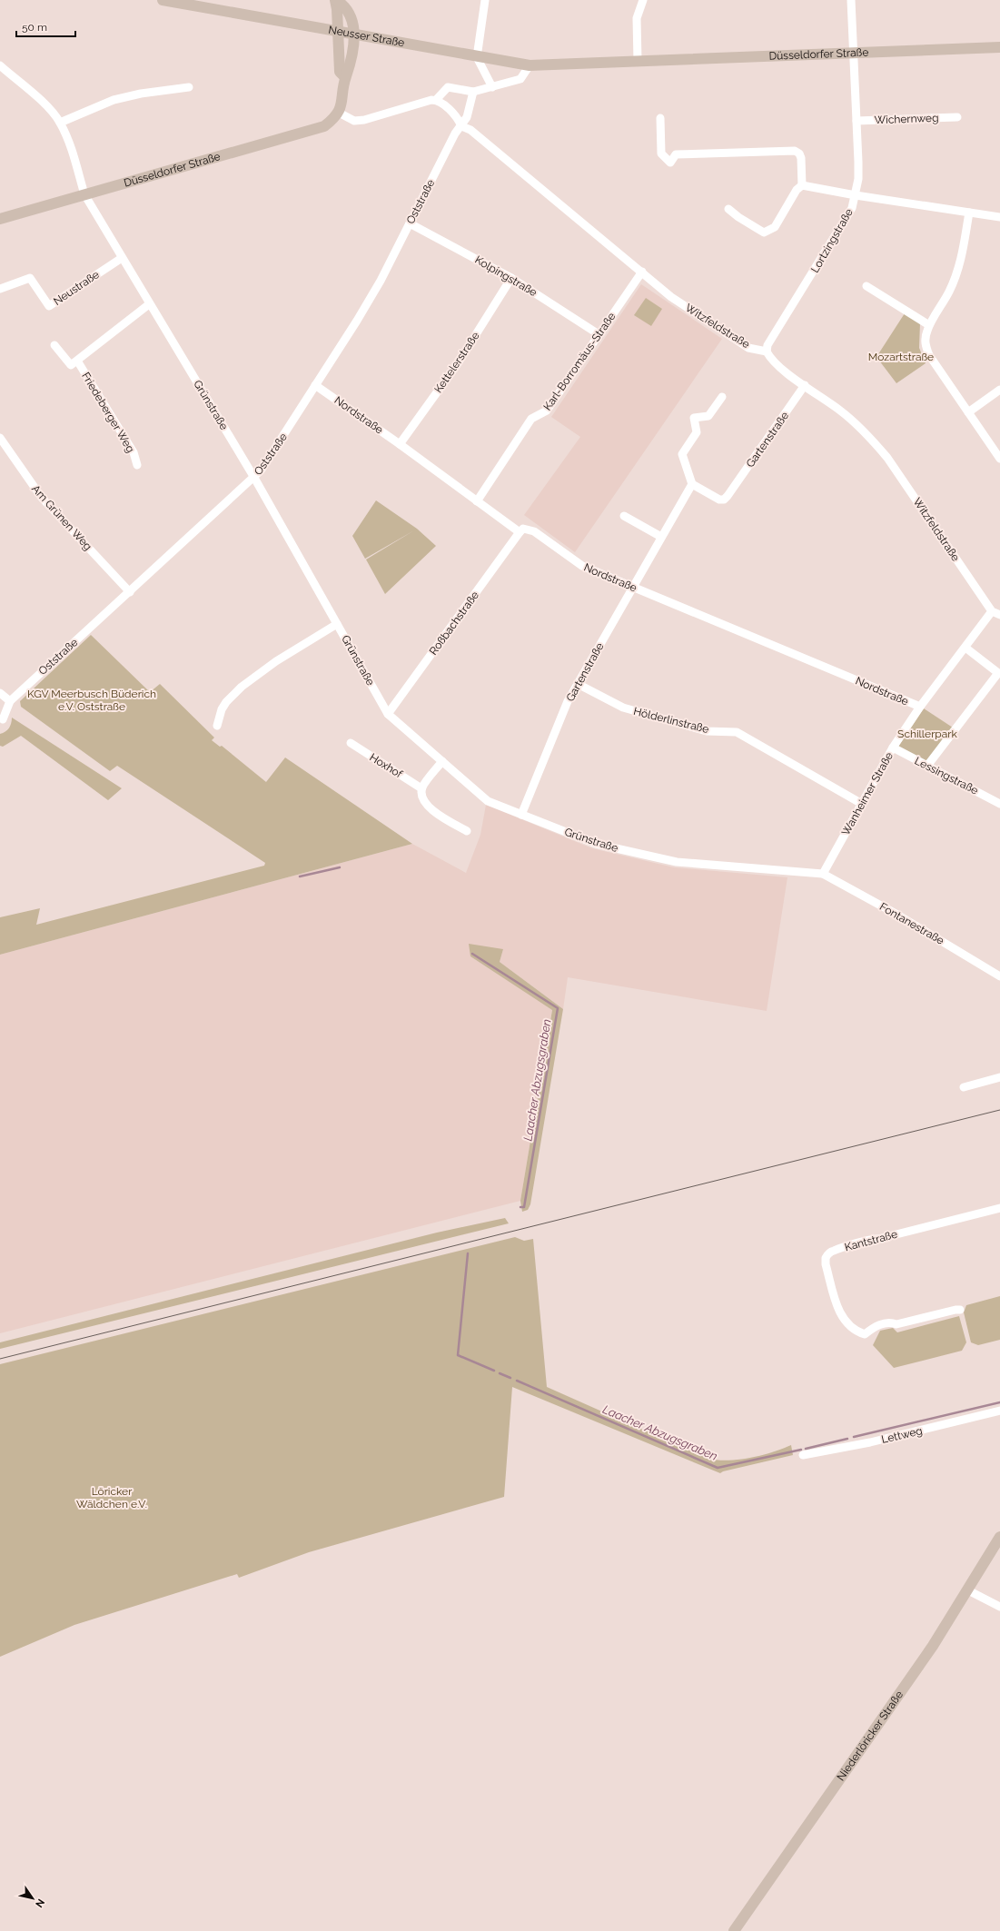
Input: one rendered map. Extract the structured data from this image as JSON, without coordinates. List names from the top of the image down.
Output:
{
  "streets": {
    "main road": ["Neusser Straße", "Düsseldorfer Straße", "Niederlöricker Straße"],
    "street": [
      "Wichernweg",
      "Oststraße",
      "Lortzingstraße",
      "Kolpingstraße",
      "Neustraße",
      "Witzfeldstraße",
      "Karl-Borromäus-Straße",
      "Kettelerstraße",
      "Grünstraße",
      "Friedeberger Weg",
      "Nordstraße",
      "Gartenstraße",
      "Am Grünen Weg",
      "Roßbachstraße",
      "Hölderlinstraße",
      "Hoxhof",
      "Lessingstraße",
      "Wanheimer Straße",
      "Fontanestraße",
      "Kantstraße",
      "Lettweg"
    ]
  },
  "crossings": [
    ["Neusser Straße", "Düsseldorfer Straße"],
    ["Düsseldorfer Straße", "Lortzingstraße"],
    ["Düsseldorfer Straße", "Grünstraße"],
    ["Wichernweg", "Lortzingstraße"],
    ["Oststraße", "Kolpingstraße"],
    ["Oststraße", "Witzfeldstraße"],
    ["Oststraße", "Grünstraße"],
    ["Oststraße", "Nordstraße"],
    ["Oststraße", "Am Grünen Weg"],
    ["Lortzingstraße", "Witzfeldstraße"],
    ["Kolpingstraße", "Karl-Borromäus-Straße"],
    ["Kolpingstraße", "Kettelerstraße"],
    ["Neustraße", "Grünstraße"],
    ["Witzfeldstraße", "Karl-Borromäus-Straße"],
    ["Witzfeldstraße", "Gartenstraße"],
    ["Witzfeldstraße", "Wanheimer Straße"],
    ["Karl-Borromäus-Straße", "Nordstraße"],
    ["Kettelerstraße", "Nordstraße"],
    ["Grünstraße", "Friedeberger Weg"],
    ["Grünstraße", "Gartenstraße"],
    ["Grünstraße", "Roßbachstraße"],
    ["Grünstraße", "Wanheimer Straße"],
    ["Grünstraße", "Fontanestraße"],
    ["Nordstraße", "Gartenstraße"],
    ["Nordstraße", "Roßbachstraße"],
    ["Nordstraße", "Wanheimer Straße"],
    ["Gartenstraße", "Hölderlinstraße"],
    ["Hölderlinstraße", "Wanheimer Straße"],
    ["Lessingstraße", "Wanheimer Straße"],
    ["Wanheimer Straße", "Fontanestraße"]
  ],
  "water": ["Laacher Abzugsgraben"],
  "parks": [
    "Mozartstraße",
    "KGV Meerbusch Büderich e.V. Oststraße",
    "Schillerpark",
    "Löricker Wäldchen e.V."
  ],
  "scale_bar": "50 m",
  "north": "bottom right"
}
